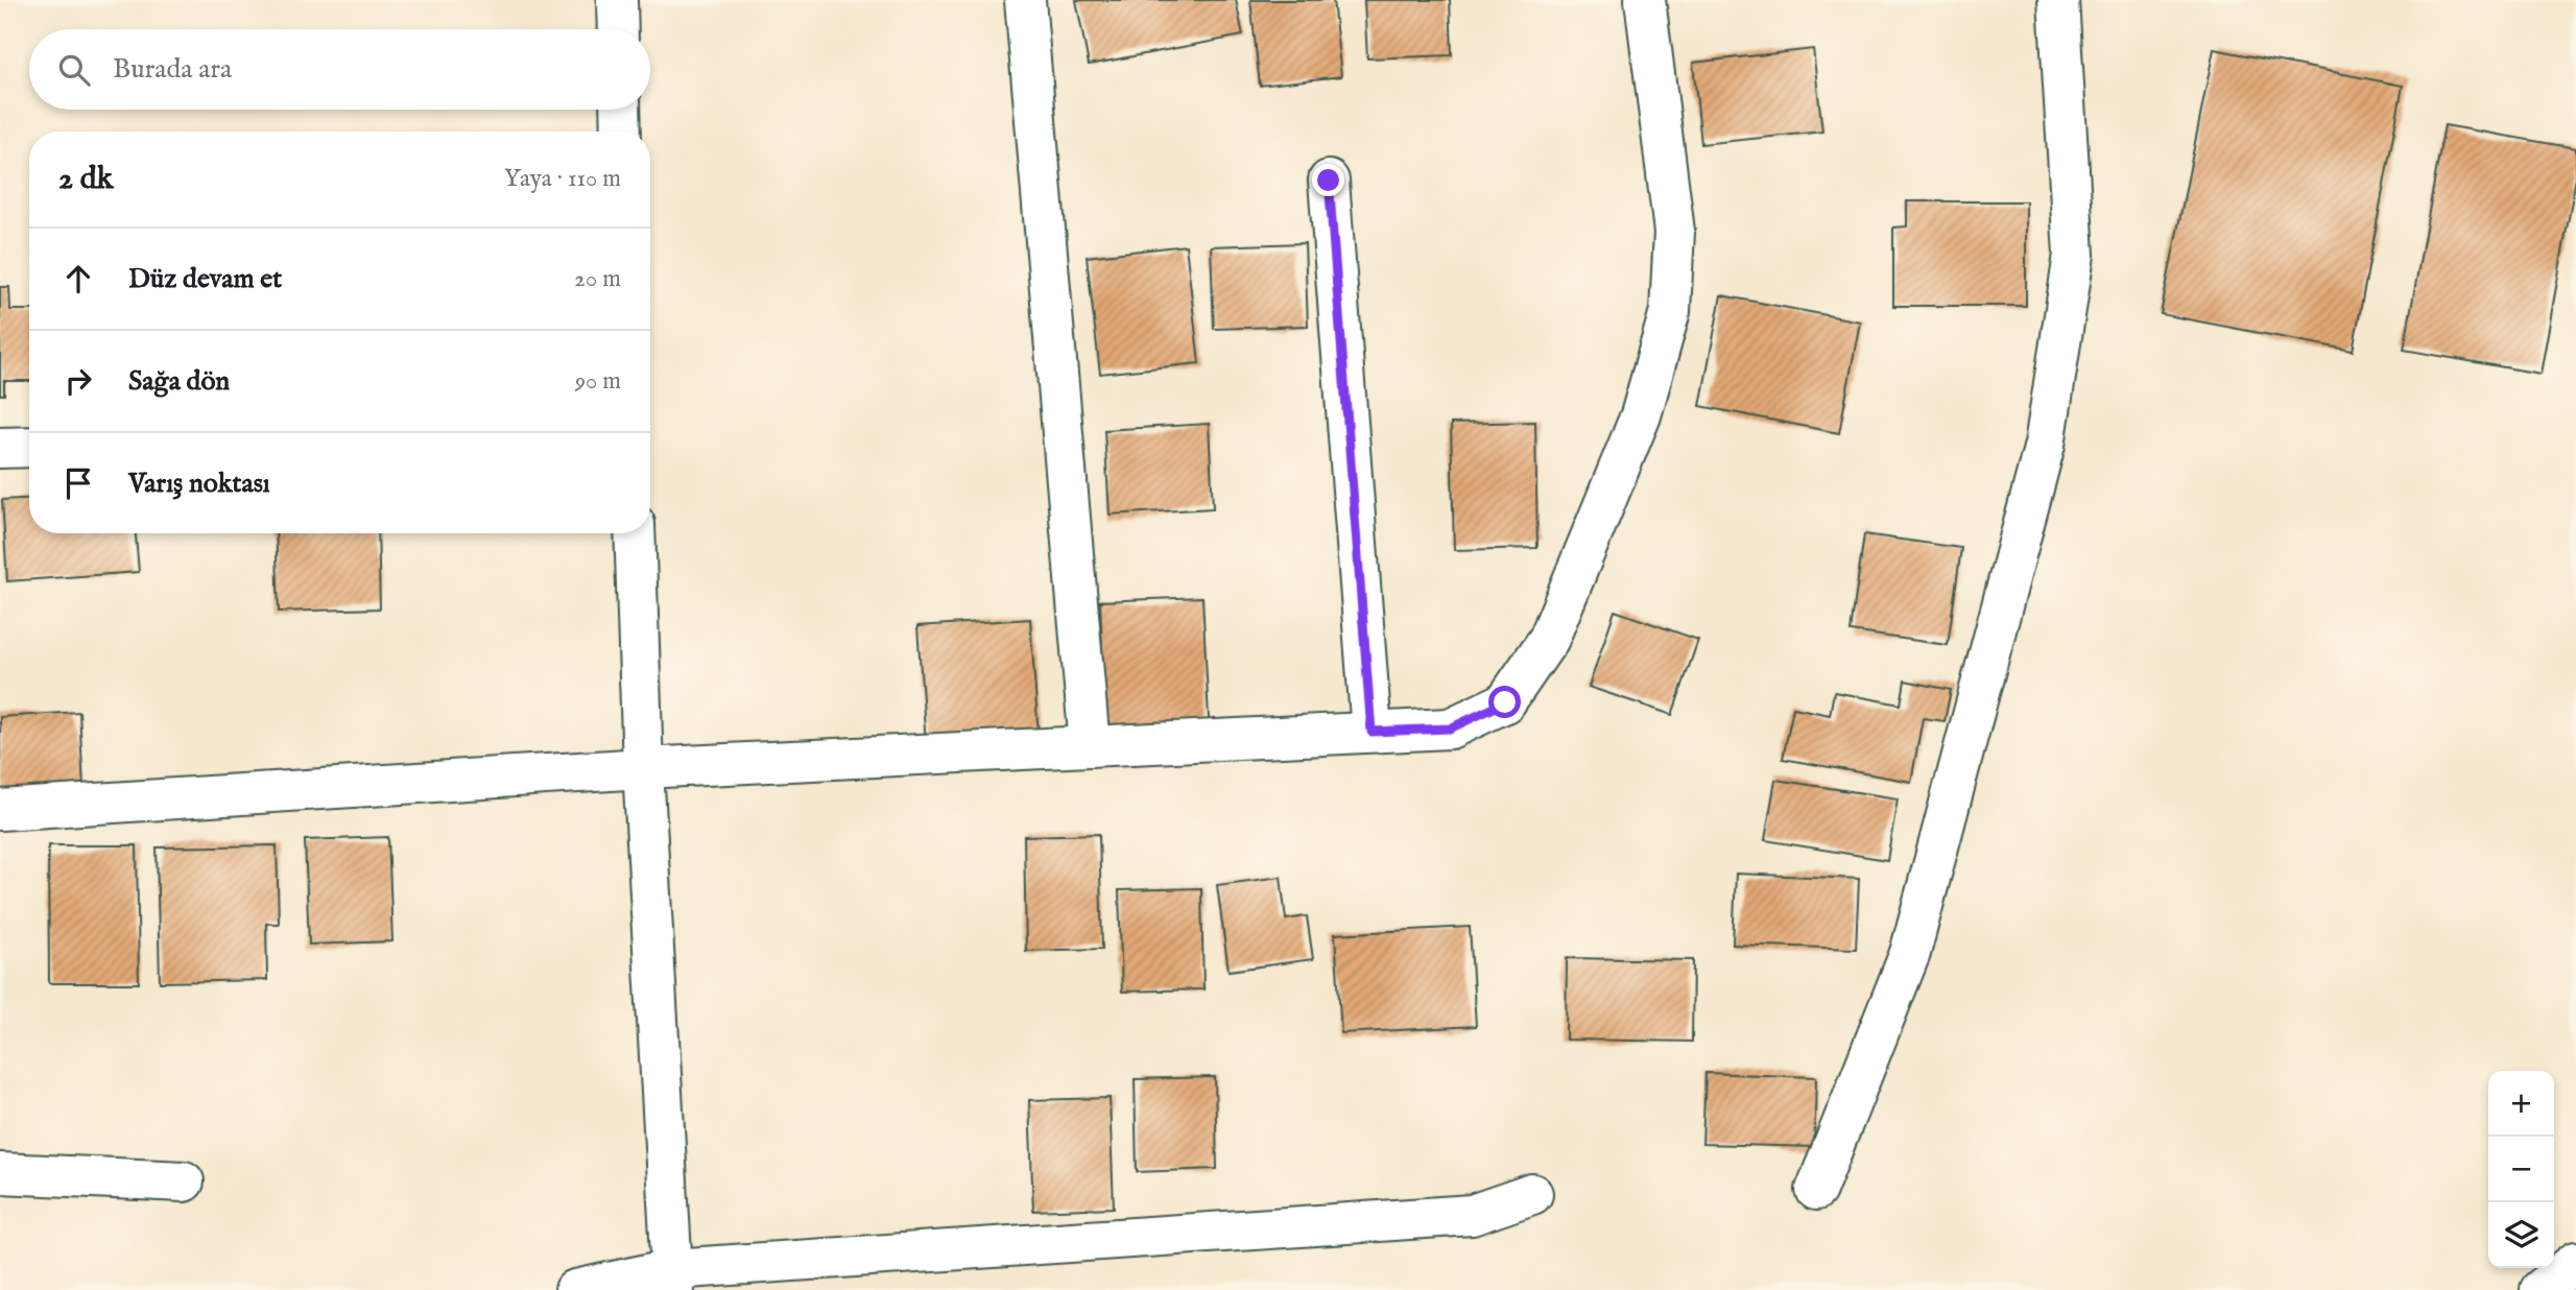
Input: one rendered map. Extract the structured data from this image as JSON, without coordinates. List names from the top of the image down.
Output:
{
  "page": {
    "search": "Burada ara",
    "heading": ["2 dk", "Yaya · 110 m"],
    "list": [
      ["Düz devam et", "20 m"],
      ["Sağa dön", "90 m"],
      "Varış noktası"
    ],
    "map_buttons": ["+", "−"]
  }
}
